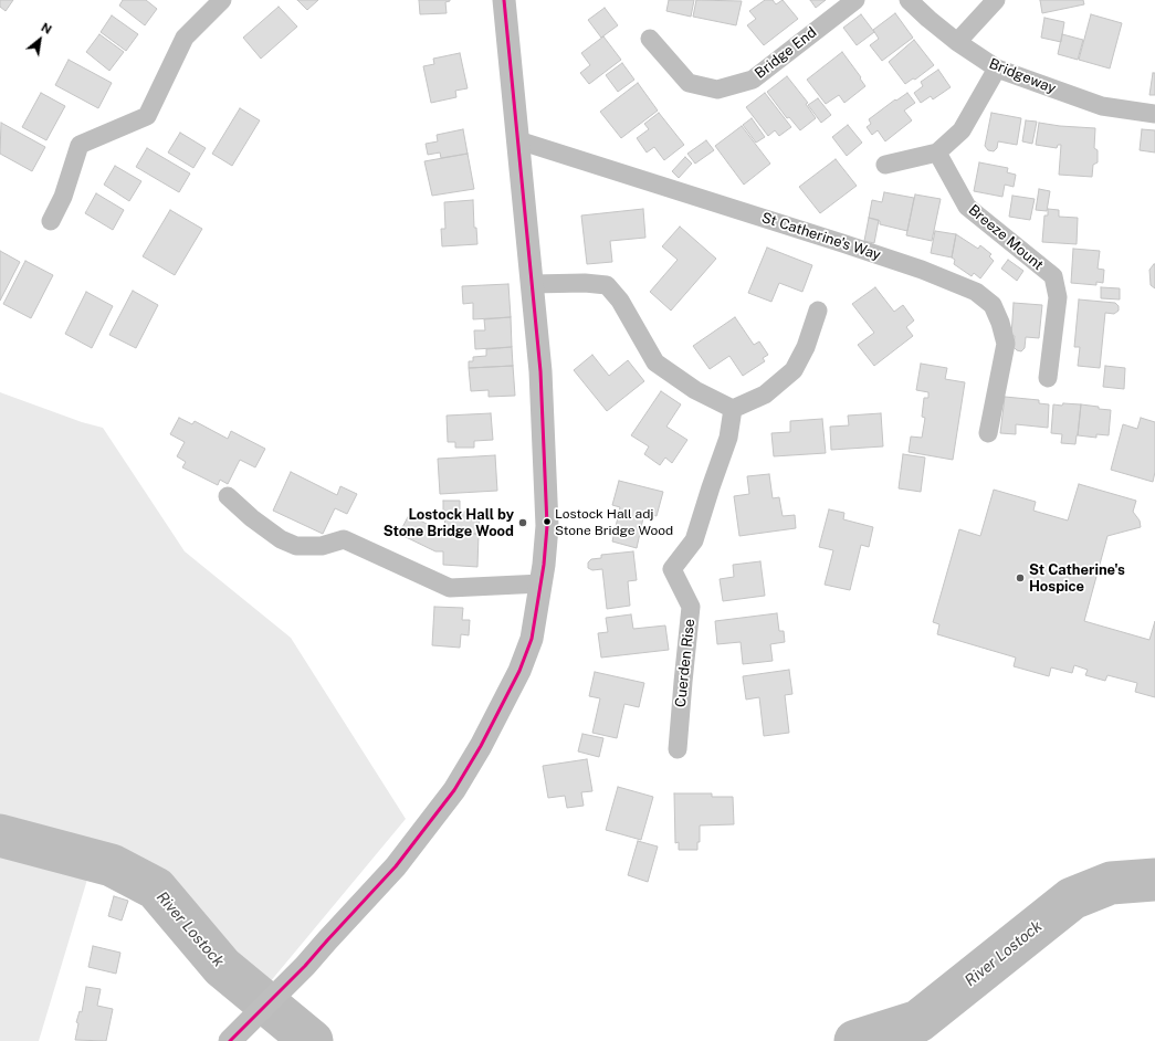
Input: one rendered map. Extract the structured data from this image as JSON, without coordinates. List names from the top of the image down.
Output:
{
  "streets": {
    "street": [
      "Bridge End",
      "Bridgeway",
      "St Catherine's Way",
      "Breeze Mount",
      "Cuerden Rise"
    ]
  },
  "water": ["River Lostock"],
  "places": ["Lostock Hall adj Stone Bridge Wood", "Lostock Hall by Stone Bridge Wood", "St Catherine's Hospice"],
  "north": "top right"
}
